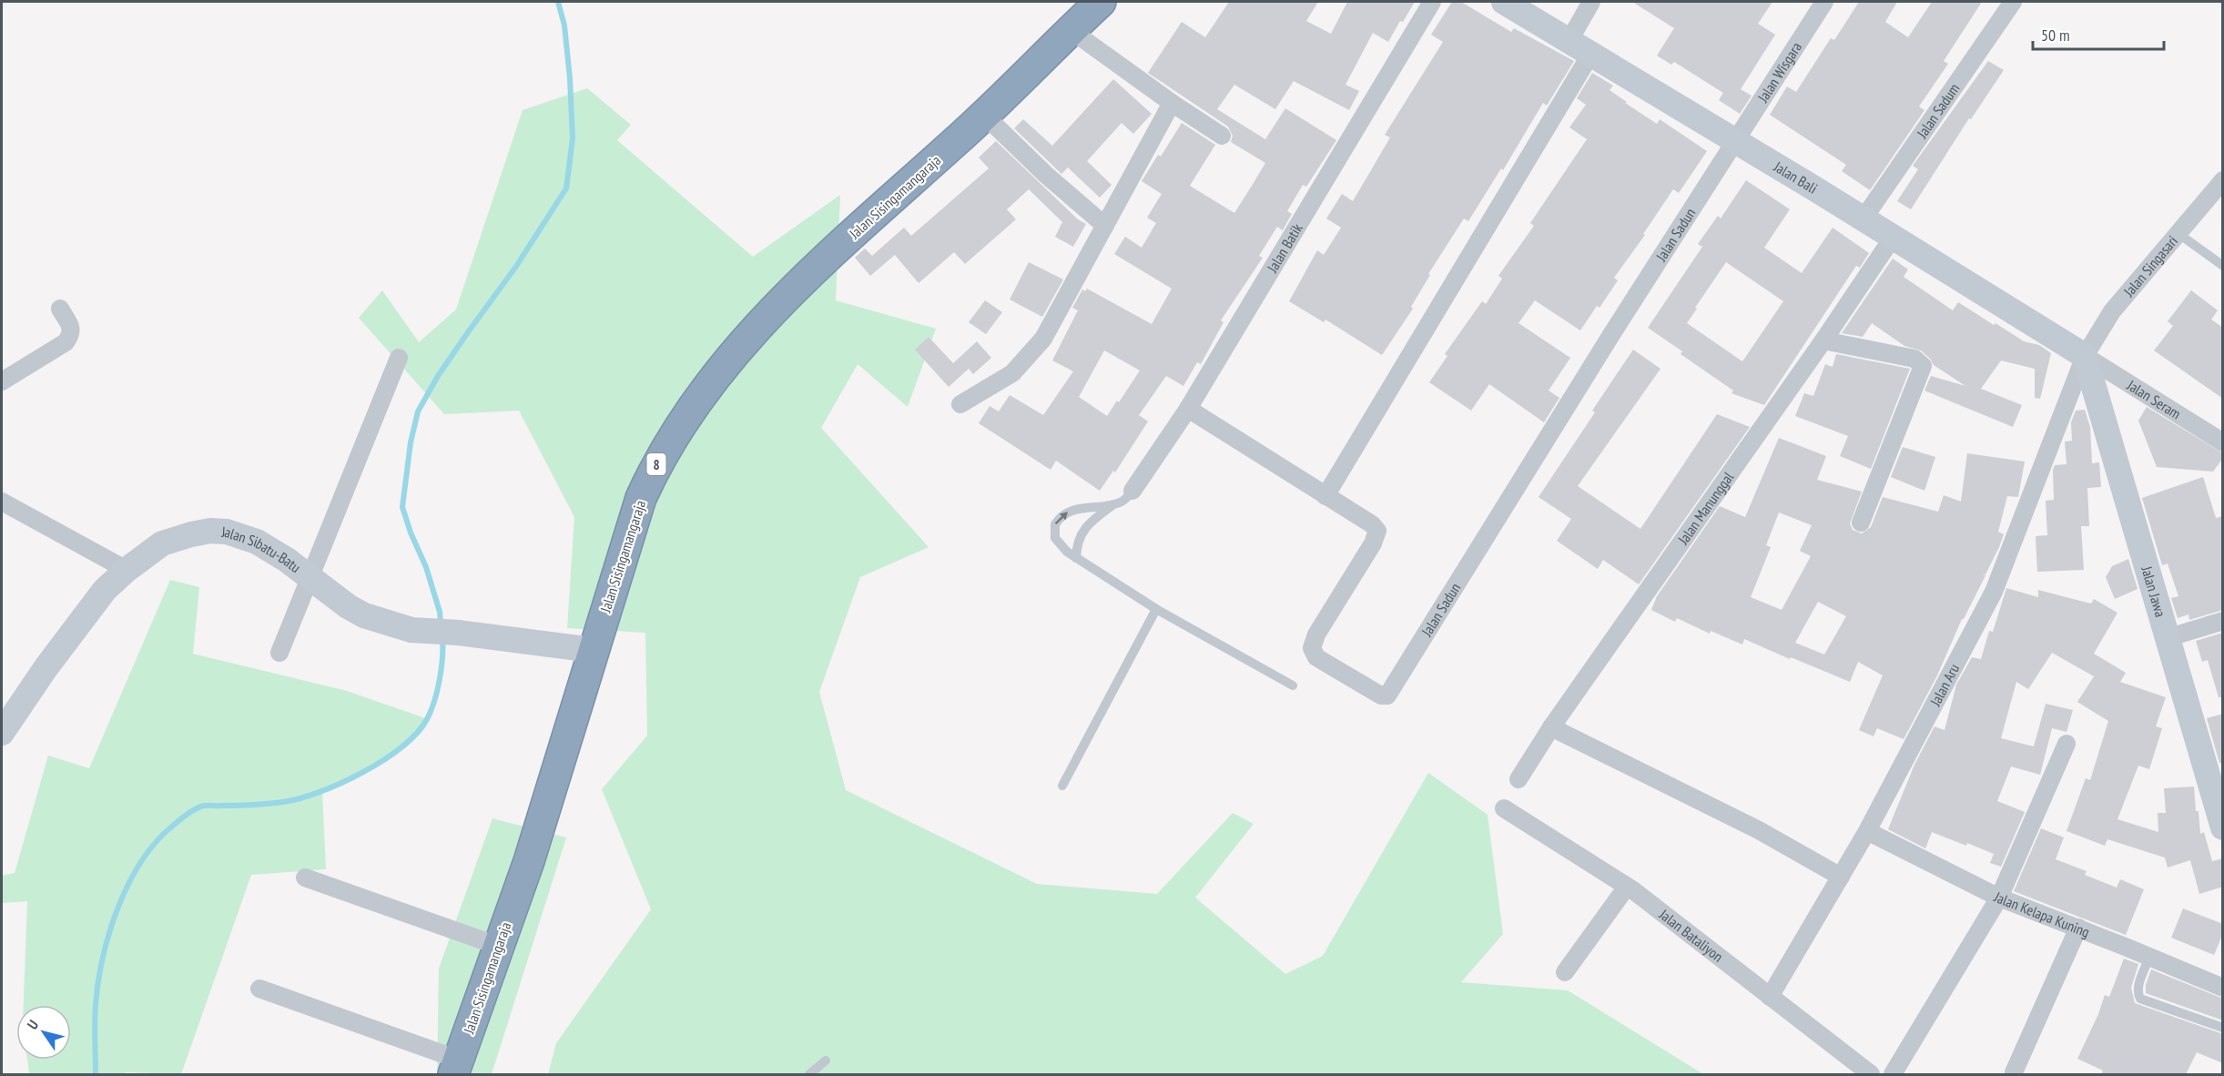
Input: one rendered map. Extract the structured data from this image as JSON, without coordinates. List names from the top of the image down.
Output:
{
  "streets": {
    "highway": ["Jalan Sisingamangaraja", "8"],
    "street": [
      "Jalan Wisgara",
      "Jalan Sadum",
      "Jalan Bali",
      "Jalan Sadun",
      "Jalan Batik",
      "Jalan Singasari",
      "Jalan Seram",
      "Jalan Manunggal",
      "Jalan Sibatu-Batu",
      "Jalan Jawa",
      "Jalan Aru",
      "Jalan Kelapa Kuning",
      "Jalan Bataliyon"
    ]
  },
  "crossings": [
    ["Jalan Wisgara", "Jalan Bali"],
    ["Jalan Wisgara", "Jalan Sadun"],
    ["Jalan Sadum", "Jalan Bali"],
    ["Jalan Bali", "Jalan Sadun"],
    ["Jalan Bali", "Jalan Singasari"],
    ["Jalan Bali", "Jalan Seram"],
    ["Jalan Bali", "Jalan Manunggal"],
    ["Jalan Bali", "Jalan Jawa"],
    ["Jalan Bali", "Jalan Aru"],
    ["Jalan Sisingamangaraja", "Jalan Sibatu-Batu"],
    ["Jalan Sadun", "Jalan Batik"],
    ["Jalan Singasari", "Jalan Seram"],
    ["Jalan Singasari", "Jalan Jawa"],
    ["Jalan Singasari", "Jalan Aru"],
    ["Jalan Seram", "Jalan Jawa"],
    ["Jalan Seram", "Jalan Aru"],
    ["Jalan Jawa", "Jalan Aru"],
    ["Jalan Aru", "Jalan Kelapa Kuning"],
    ["Jalan Aru", "Jalan Bataliyon"]
  ],
  "scale_bar": "50 m",
  "north": "top left"
}
